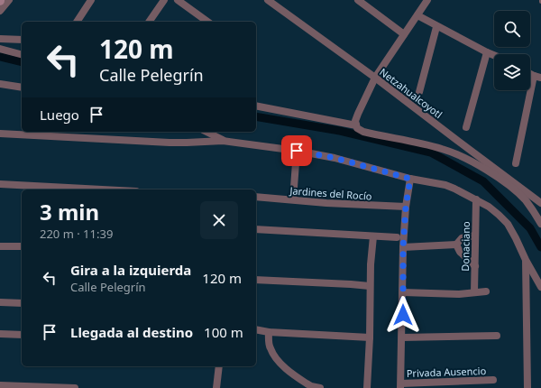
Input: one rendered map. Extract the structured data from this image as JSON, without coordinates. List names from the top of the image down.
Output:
{
  "streets": {
    "street": [
      "Netzahualcoyotl",
      "Jardines del Rocío",
      "Donaciano",
      "Privada Ausencio"
    ]
  },
  "page": {
    "turn": ["120 m", "Calle Pelegrín"],
    "then": "Luego",
    "heading": ["3 min", "220 m · 11:39"],
    "list": [
      {
        "name": "Gira a la izquierda",
        "note": "Calle Pelegrín",
        "value": "120 m"
      },
      {
        "name": "Llegada al destino",
        "value": "100 m"
      }
    ]
  }
}
